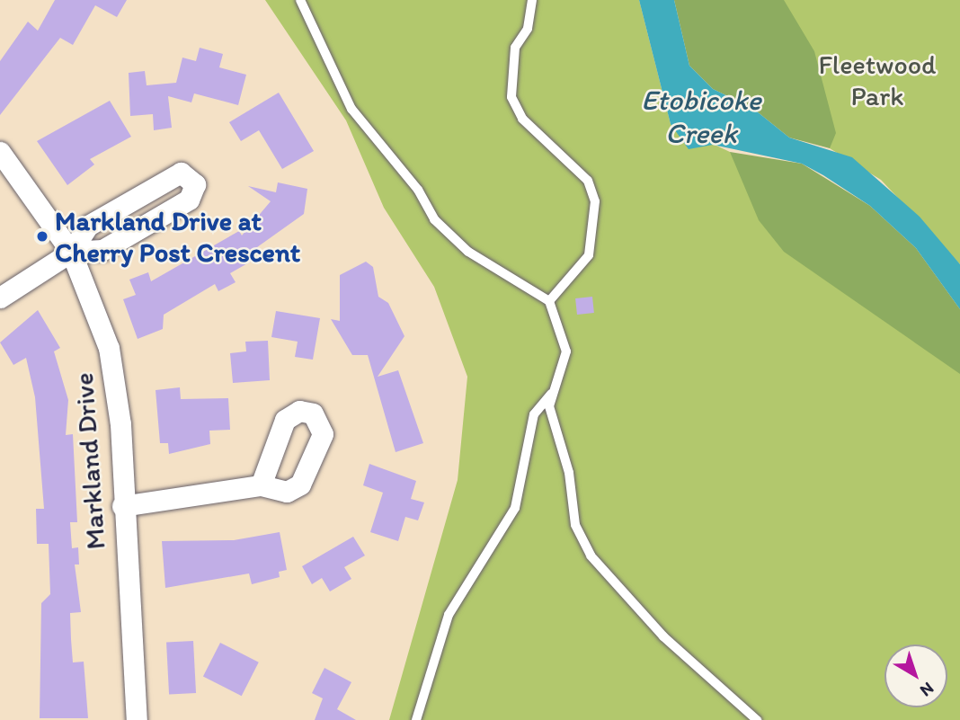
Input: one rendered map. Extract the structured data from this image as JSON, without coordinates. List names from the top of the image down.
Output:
{
  "streets": {
    "street": ["Markland Drive"]
  },
  "water": ["Etobicoke Creek"],
  "parks": ["Fleetwood Park"],
  "places": ["Markland Drive at Cherry Post Crescent"],
  "north": "bottom right"
}
